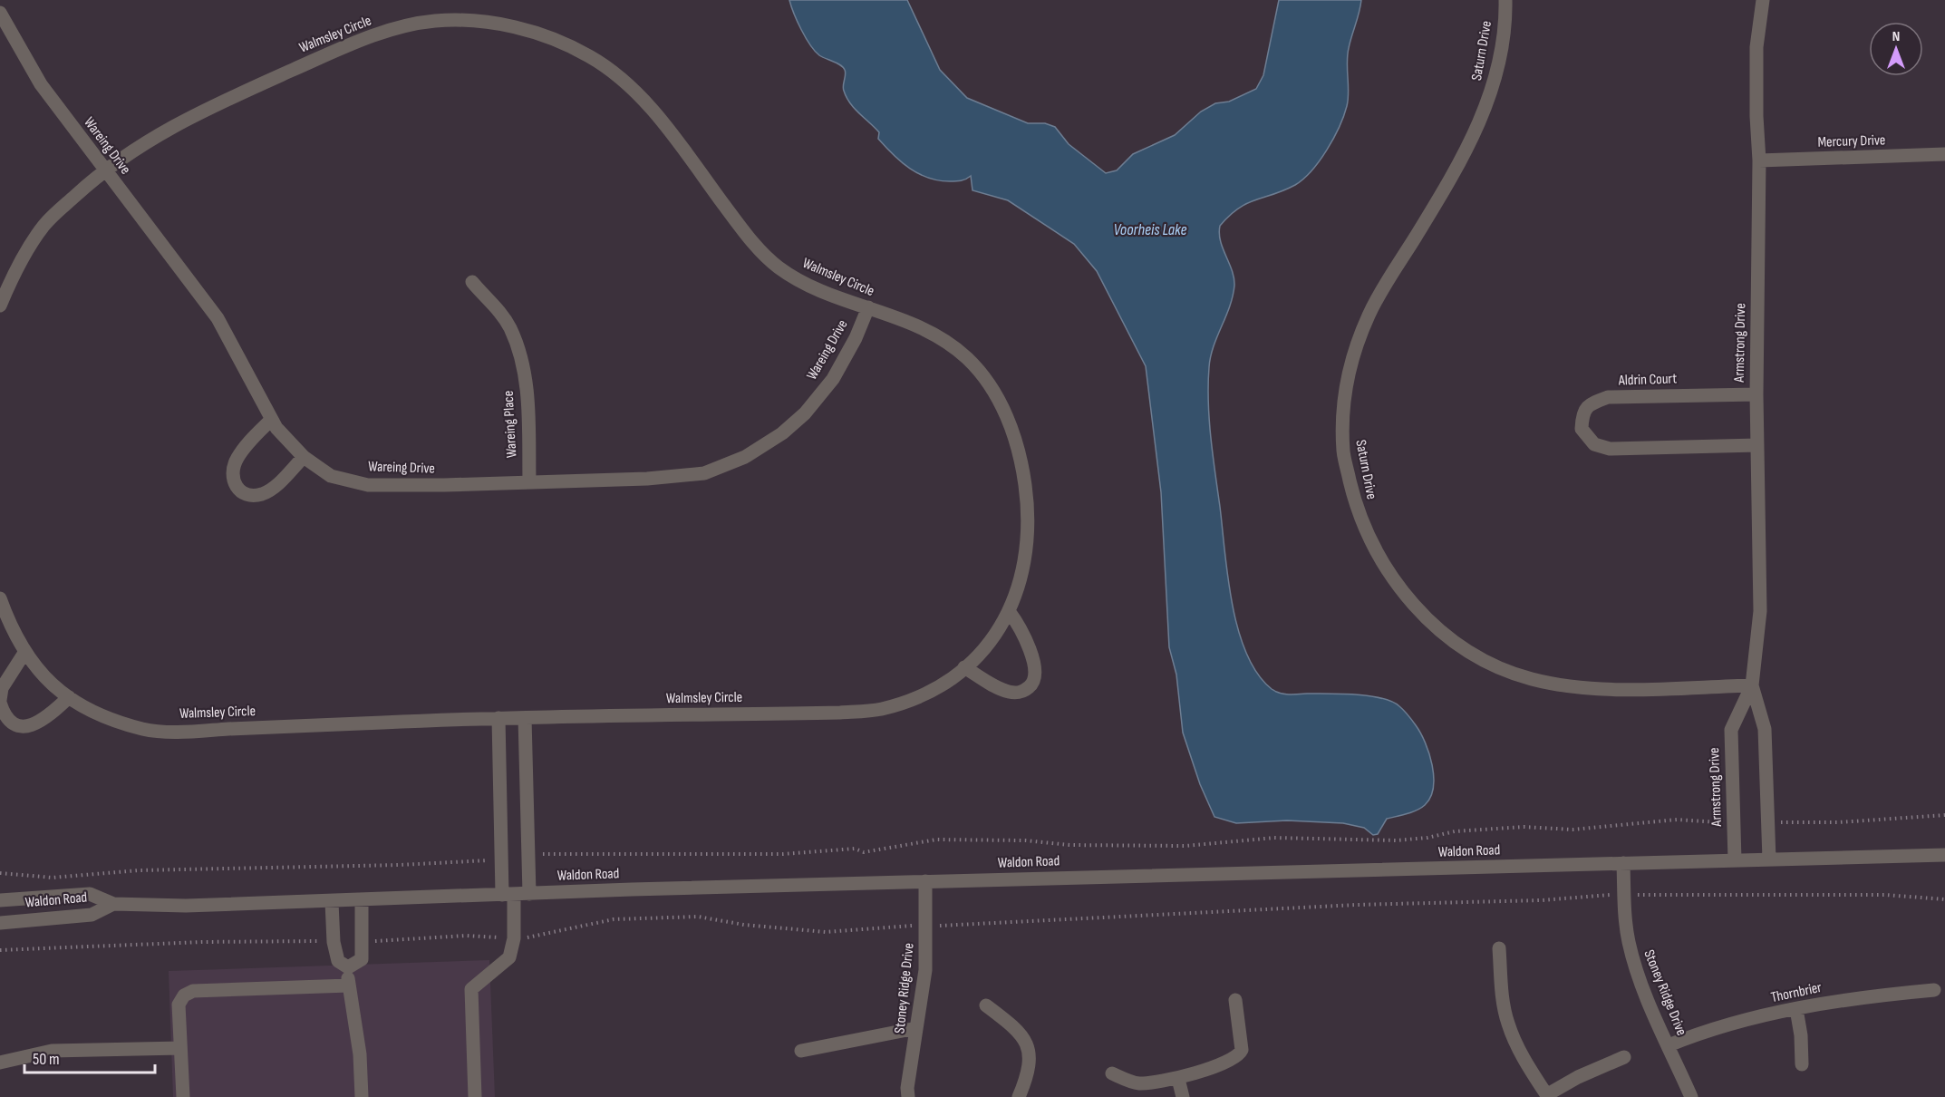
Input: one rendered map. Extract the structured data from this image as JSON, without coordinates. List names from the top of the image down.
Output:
{
  "streets": {
    "street": [
      "Walmsley Circle",
      "Saturn Drive",
      "Mercury Drive",
      "Wareing Drive",
      "Armstrong Drive",
      "Aldrin Court",
      "Wareing Place",
      "Waldon Road",
      "Stoney Ridge Drive",
      "Thornbrier"
    ]
  },
  "crossings": [
    ["Walmsley Circle", "Wareing Drive"],
    ["Saturn Drive", "Armstrong Drive"],
    ["Mercury Drive", "Armstrong Drive"],
    ["Wareing Drive", "Wareing Place"],
    ["Armstrong Drive", "Aldrin Court"],
    ["Armstrong Drive", "Waldon Road"],
    ["Waldon Road", "Stoney Ridge Drive"],
    ["Stoney Ridge Drive", "Thornbrier"]
  ],
  "water": ["Voorheis Lake"],
  "scale_bar": "50 m",
  "north": "top"
}
